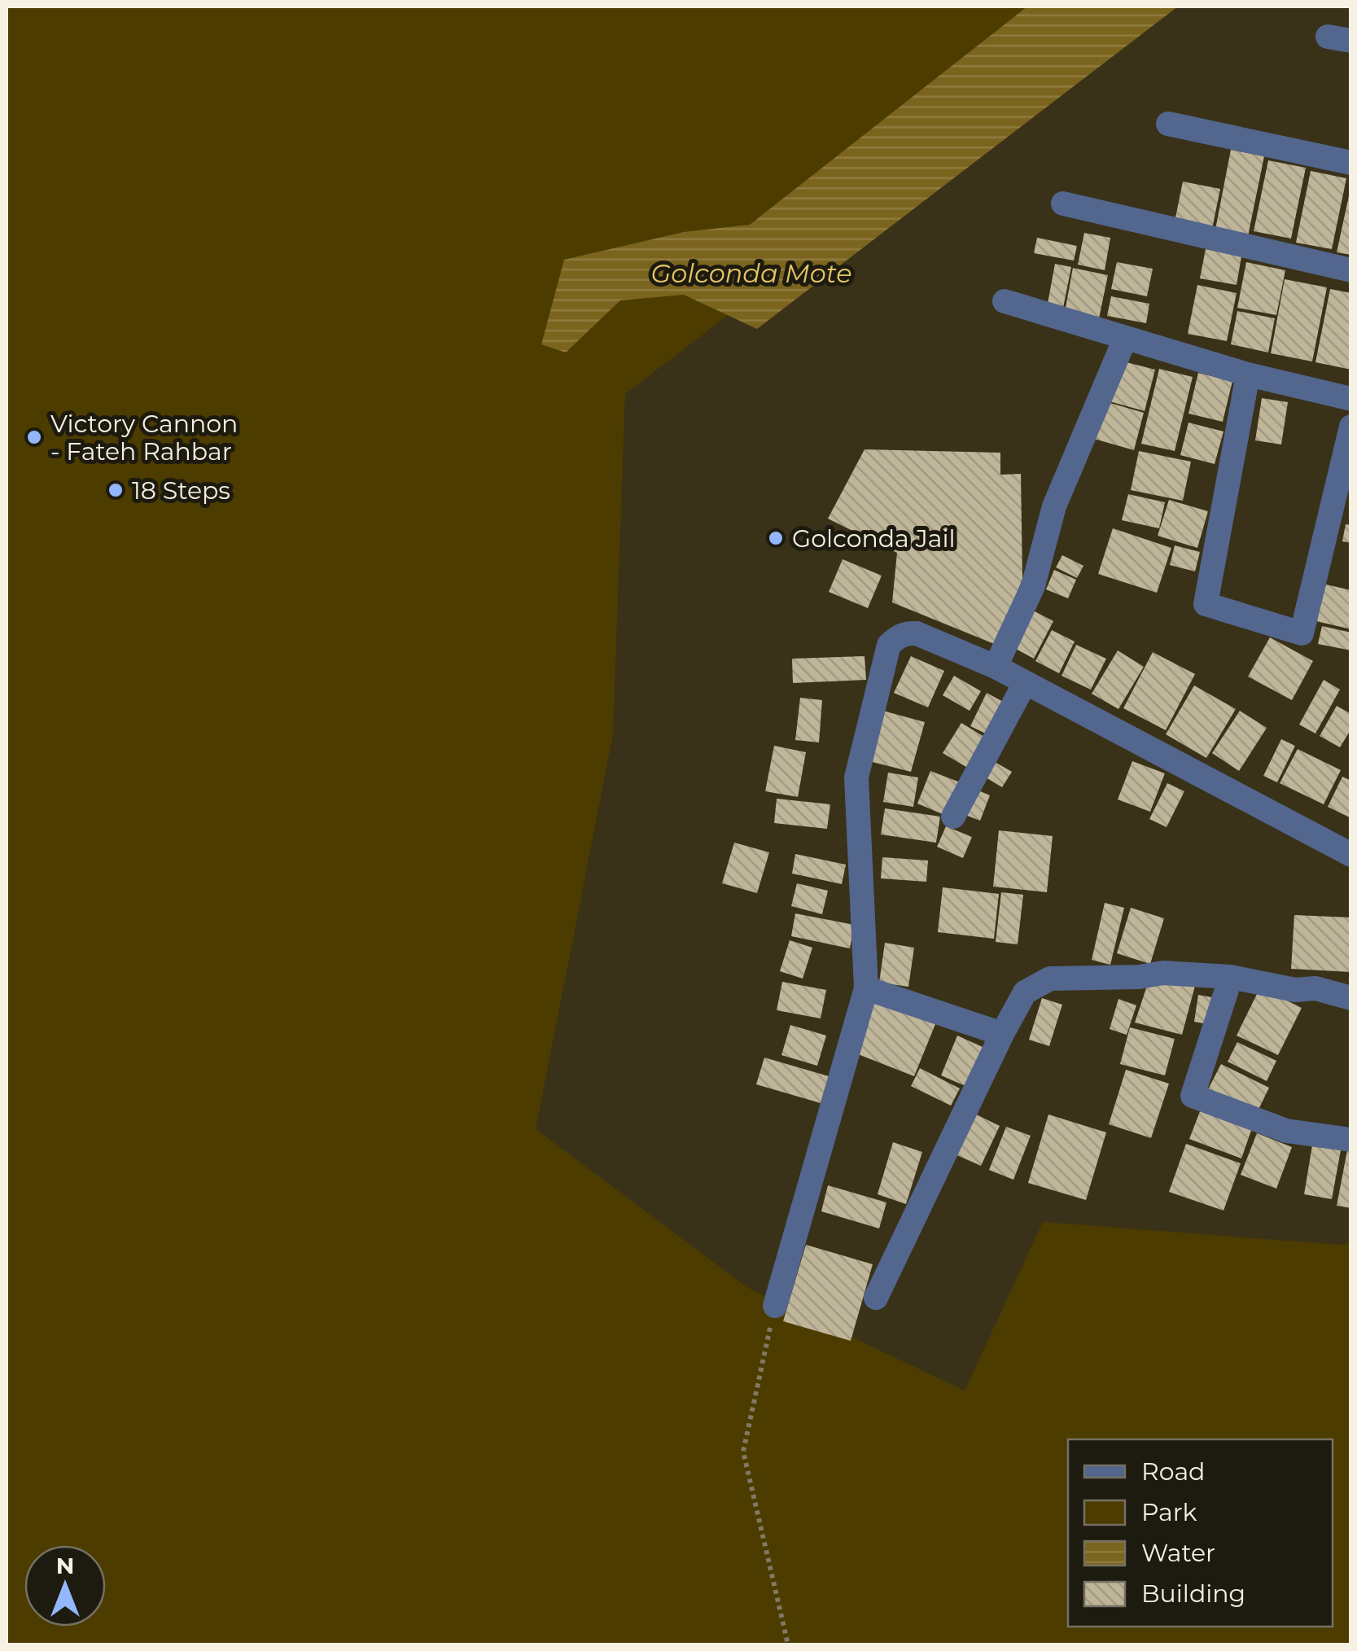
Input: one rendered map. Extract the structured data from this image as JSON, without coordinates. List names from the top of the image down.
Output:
{
  "water": ["Golconda Mote"],
  "places": ["Victory Cannon - Fateh Rahbar", "18 Steps", "Golconda Jail"],
  "legend": [
    "Road",
    "Park",
    "Water",
    "Building"
  ],
  "north": "top"
}
